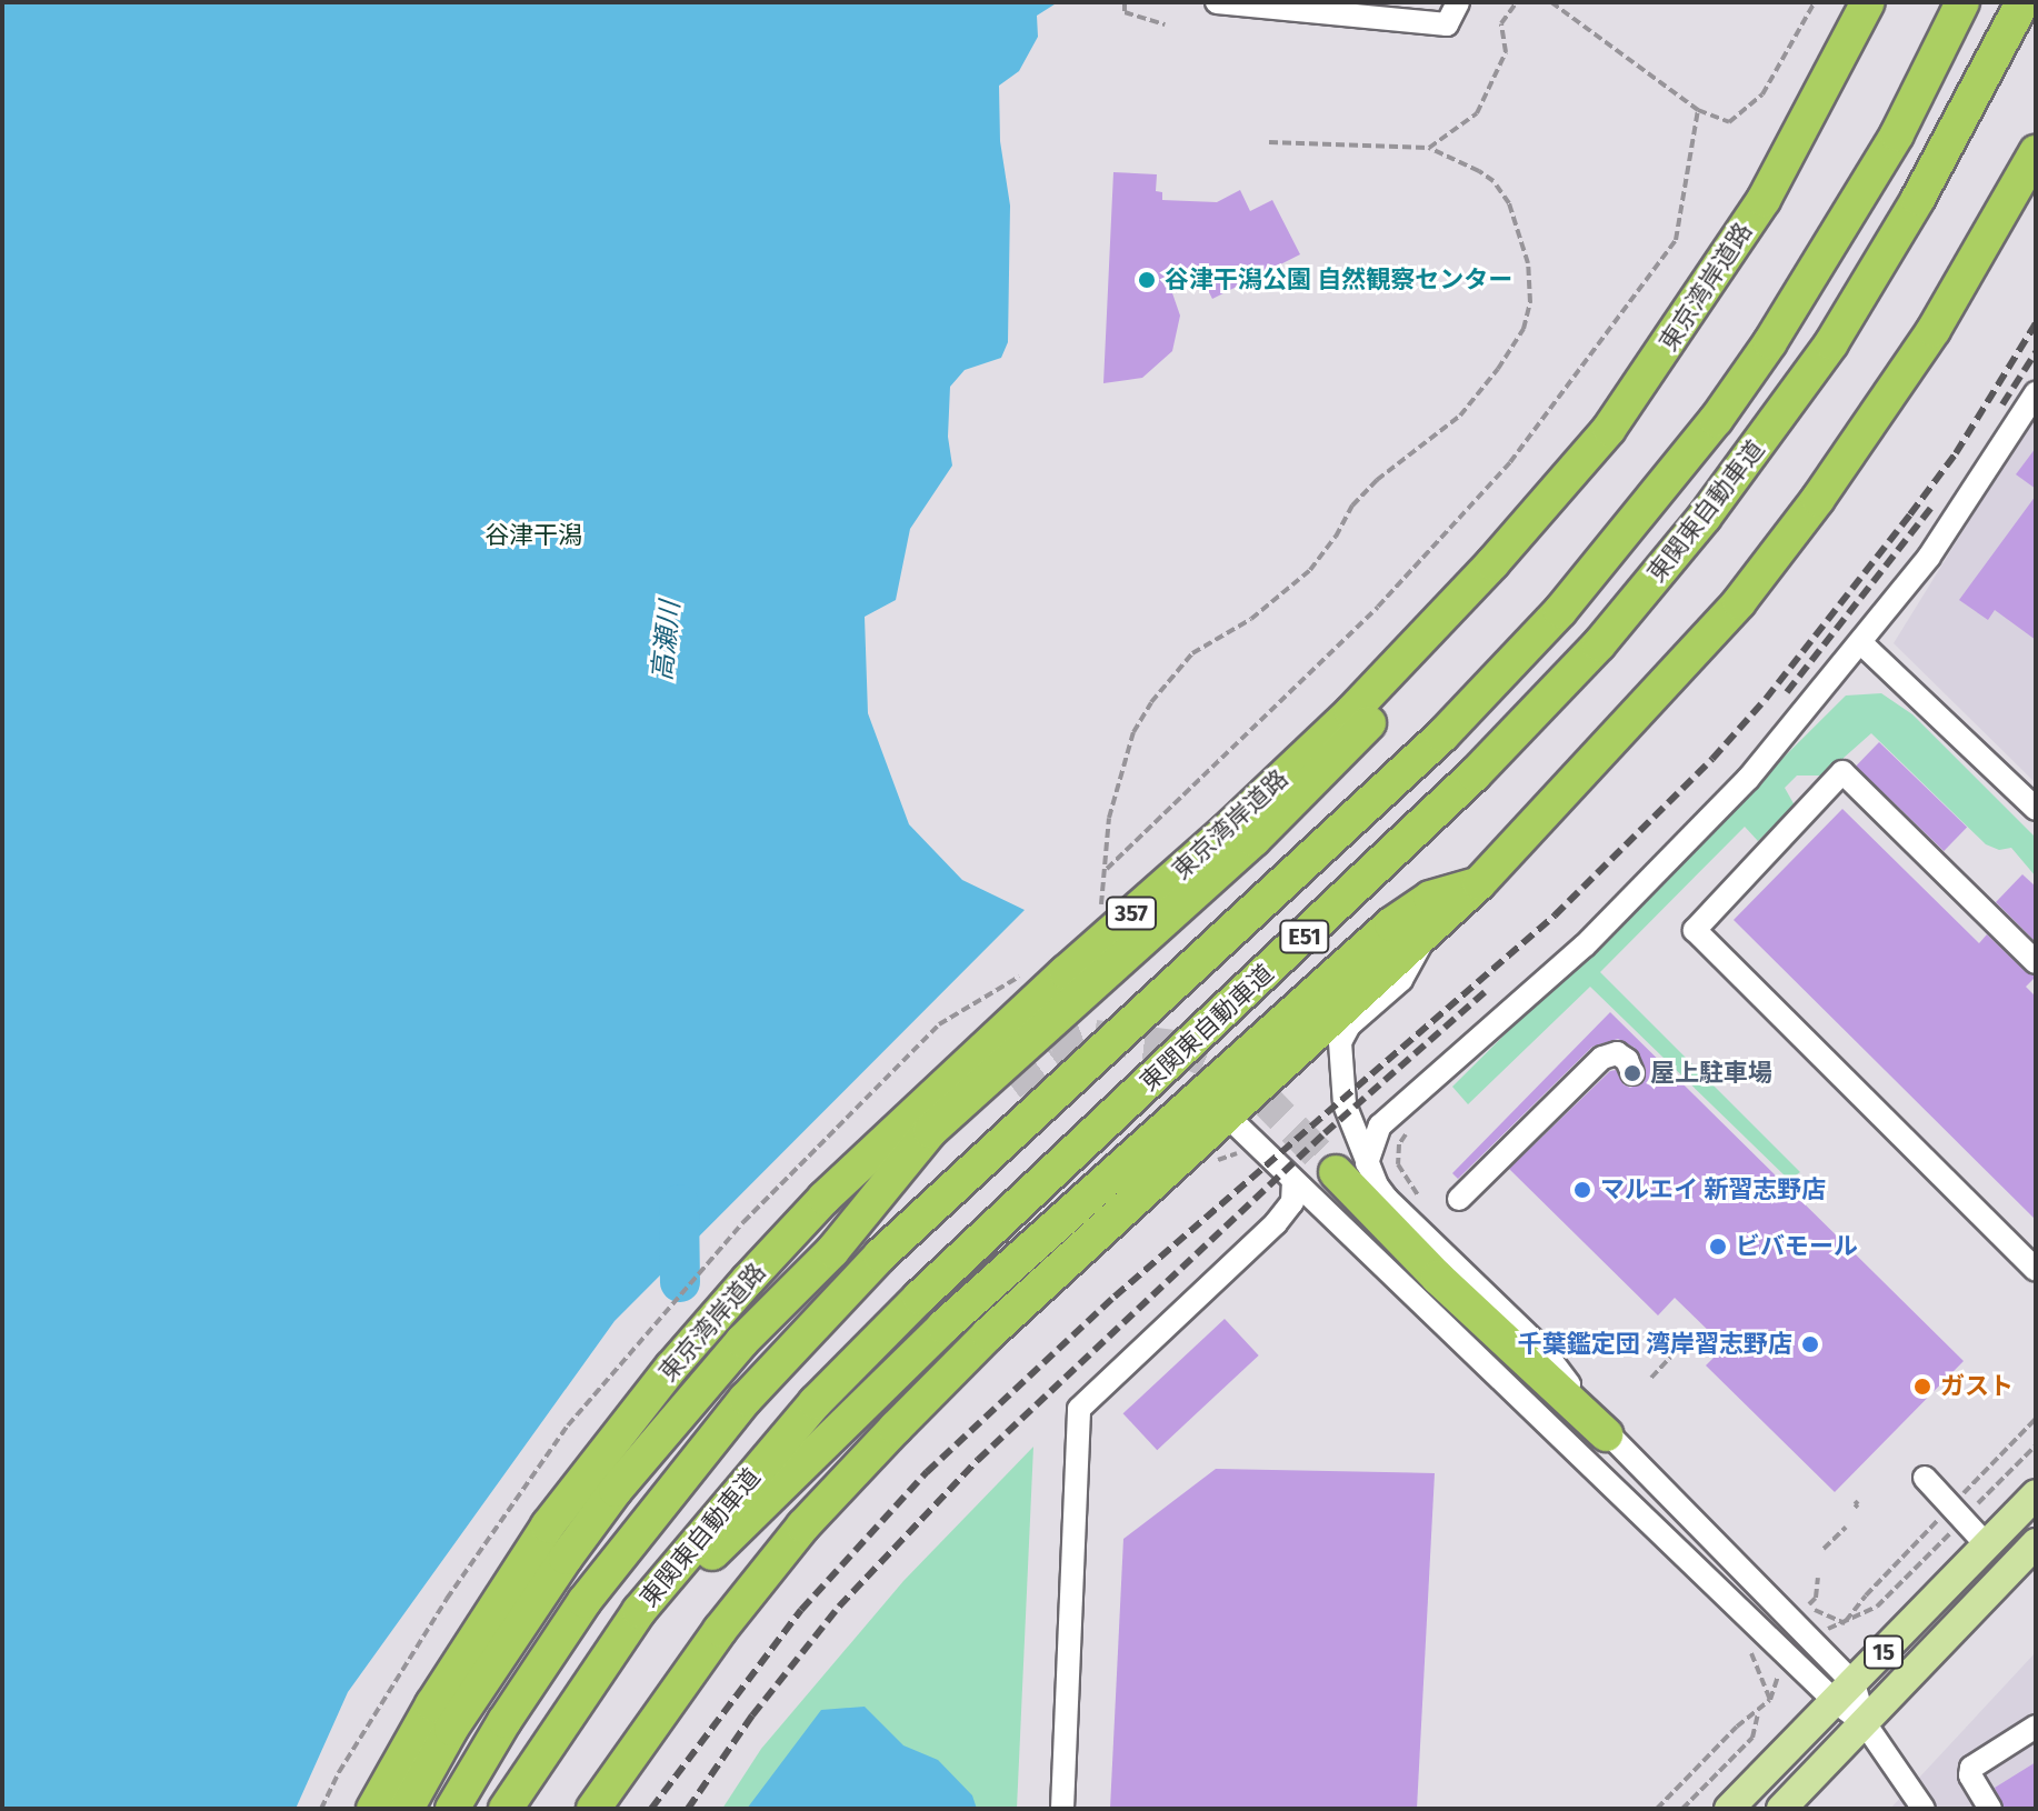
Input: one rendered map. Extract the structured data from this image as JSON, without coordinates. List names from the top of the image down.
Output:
{
  "streets": {
    "highway": [
      "東京湾岸道路",
      "東関東自動車道",
      "357",
      "E51"
    ],
    "main road": ["15"]
  },
  "water": ["高瀬川"],
  "parks": ["谷津干潟"],
  "places": [
    "谷津干潟公園 自然観察センター",
    "屋上駐車場",
    "マルエイ 新習志野店",
    "ビバモール",
    "千葉鑑定団 湾岸習志野店",
    "ガスト"
  ]
}
